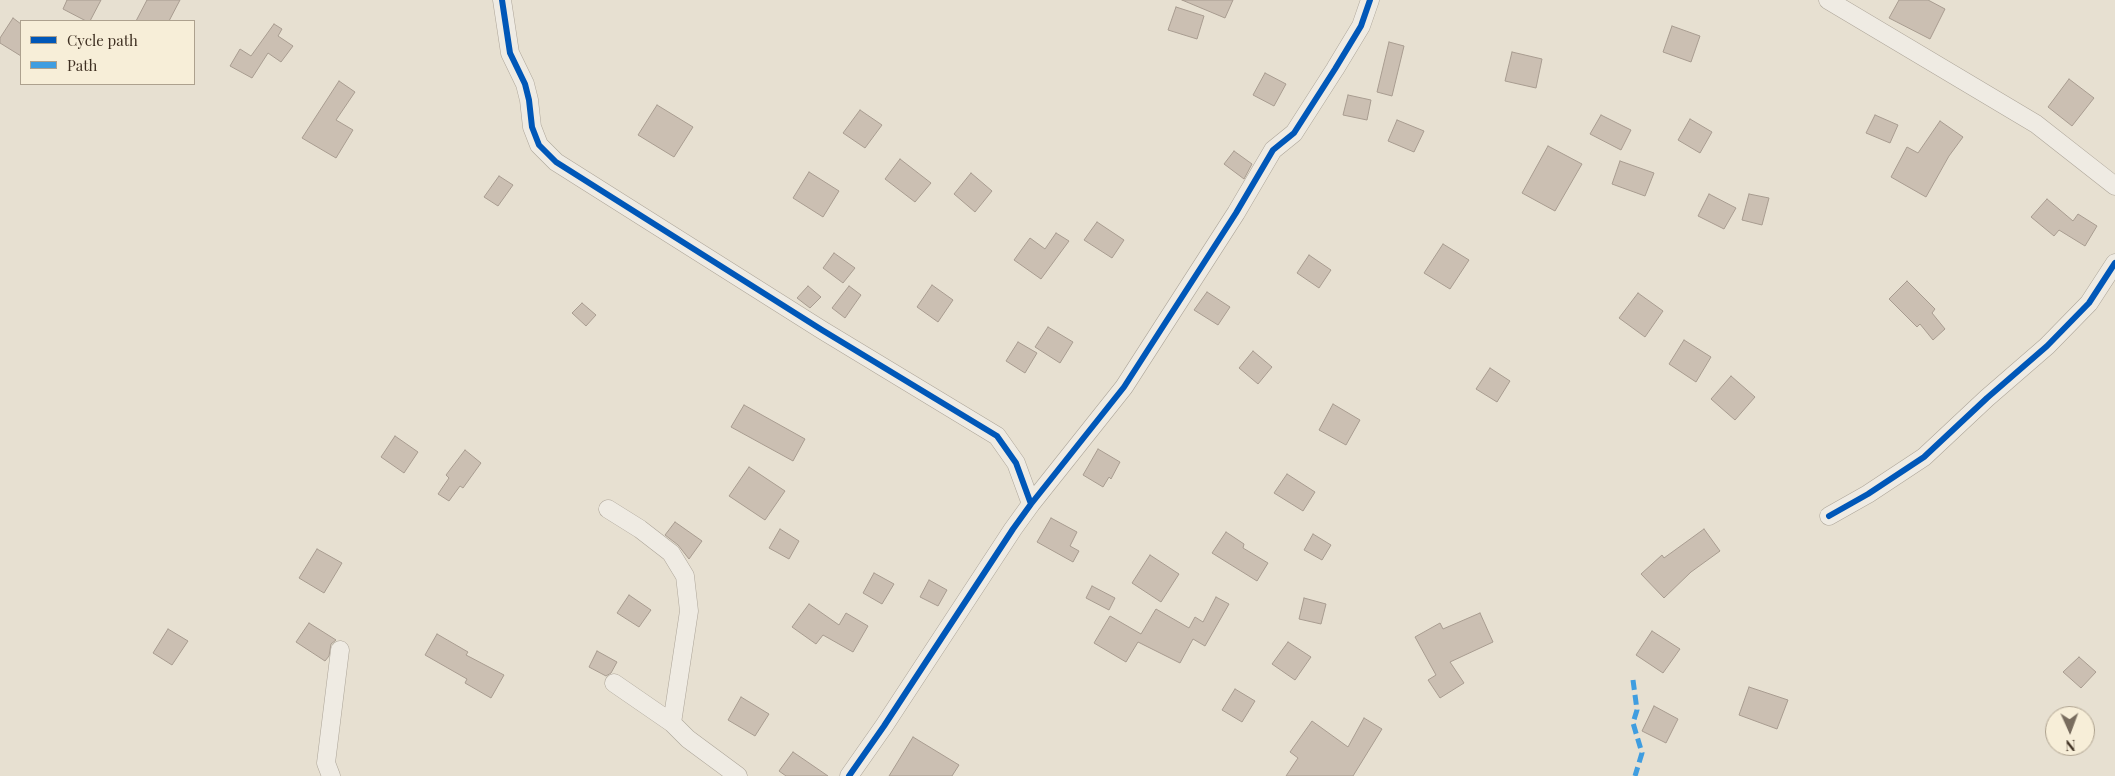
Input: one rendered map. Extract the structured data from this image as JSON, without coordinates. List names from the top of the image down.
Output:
{
  "legend": ["Cycle path", "Path"],
  "north": "bottom"
}
